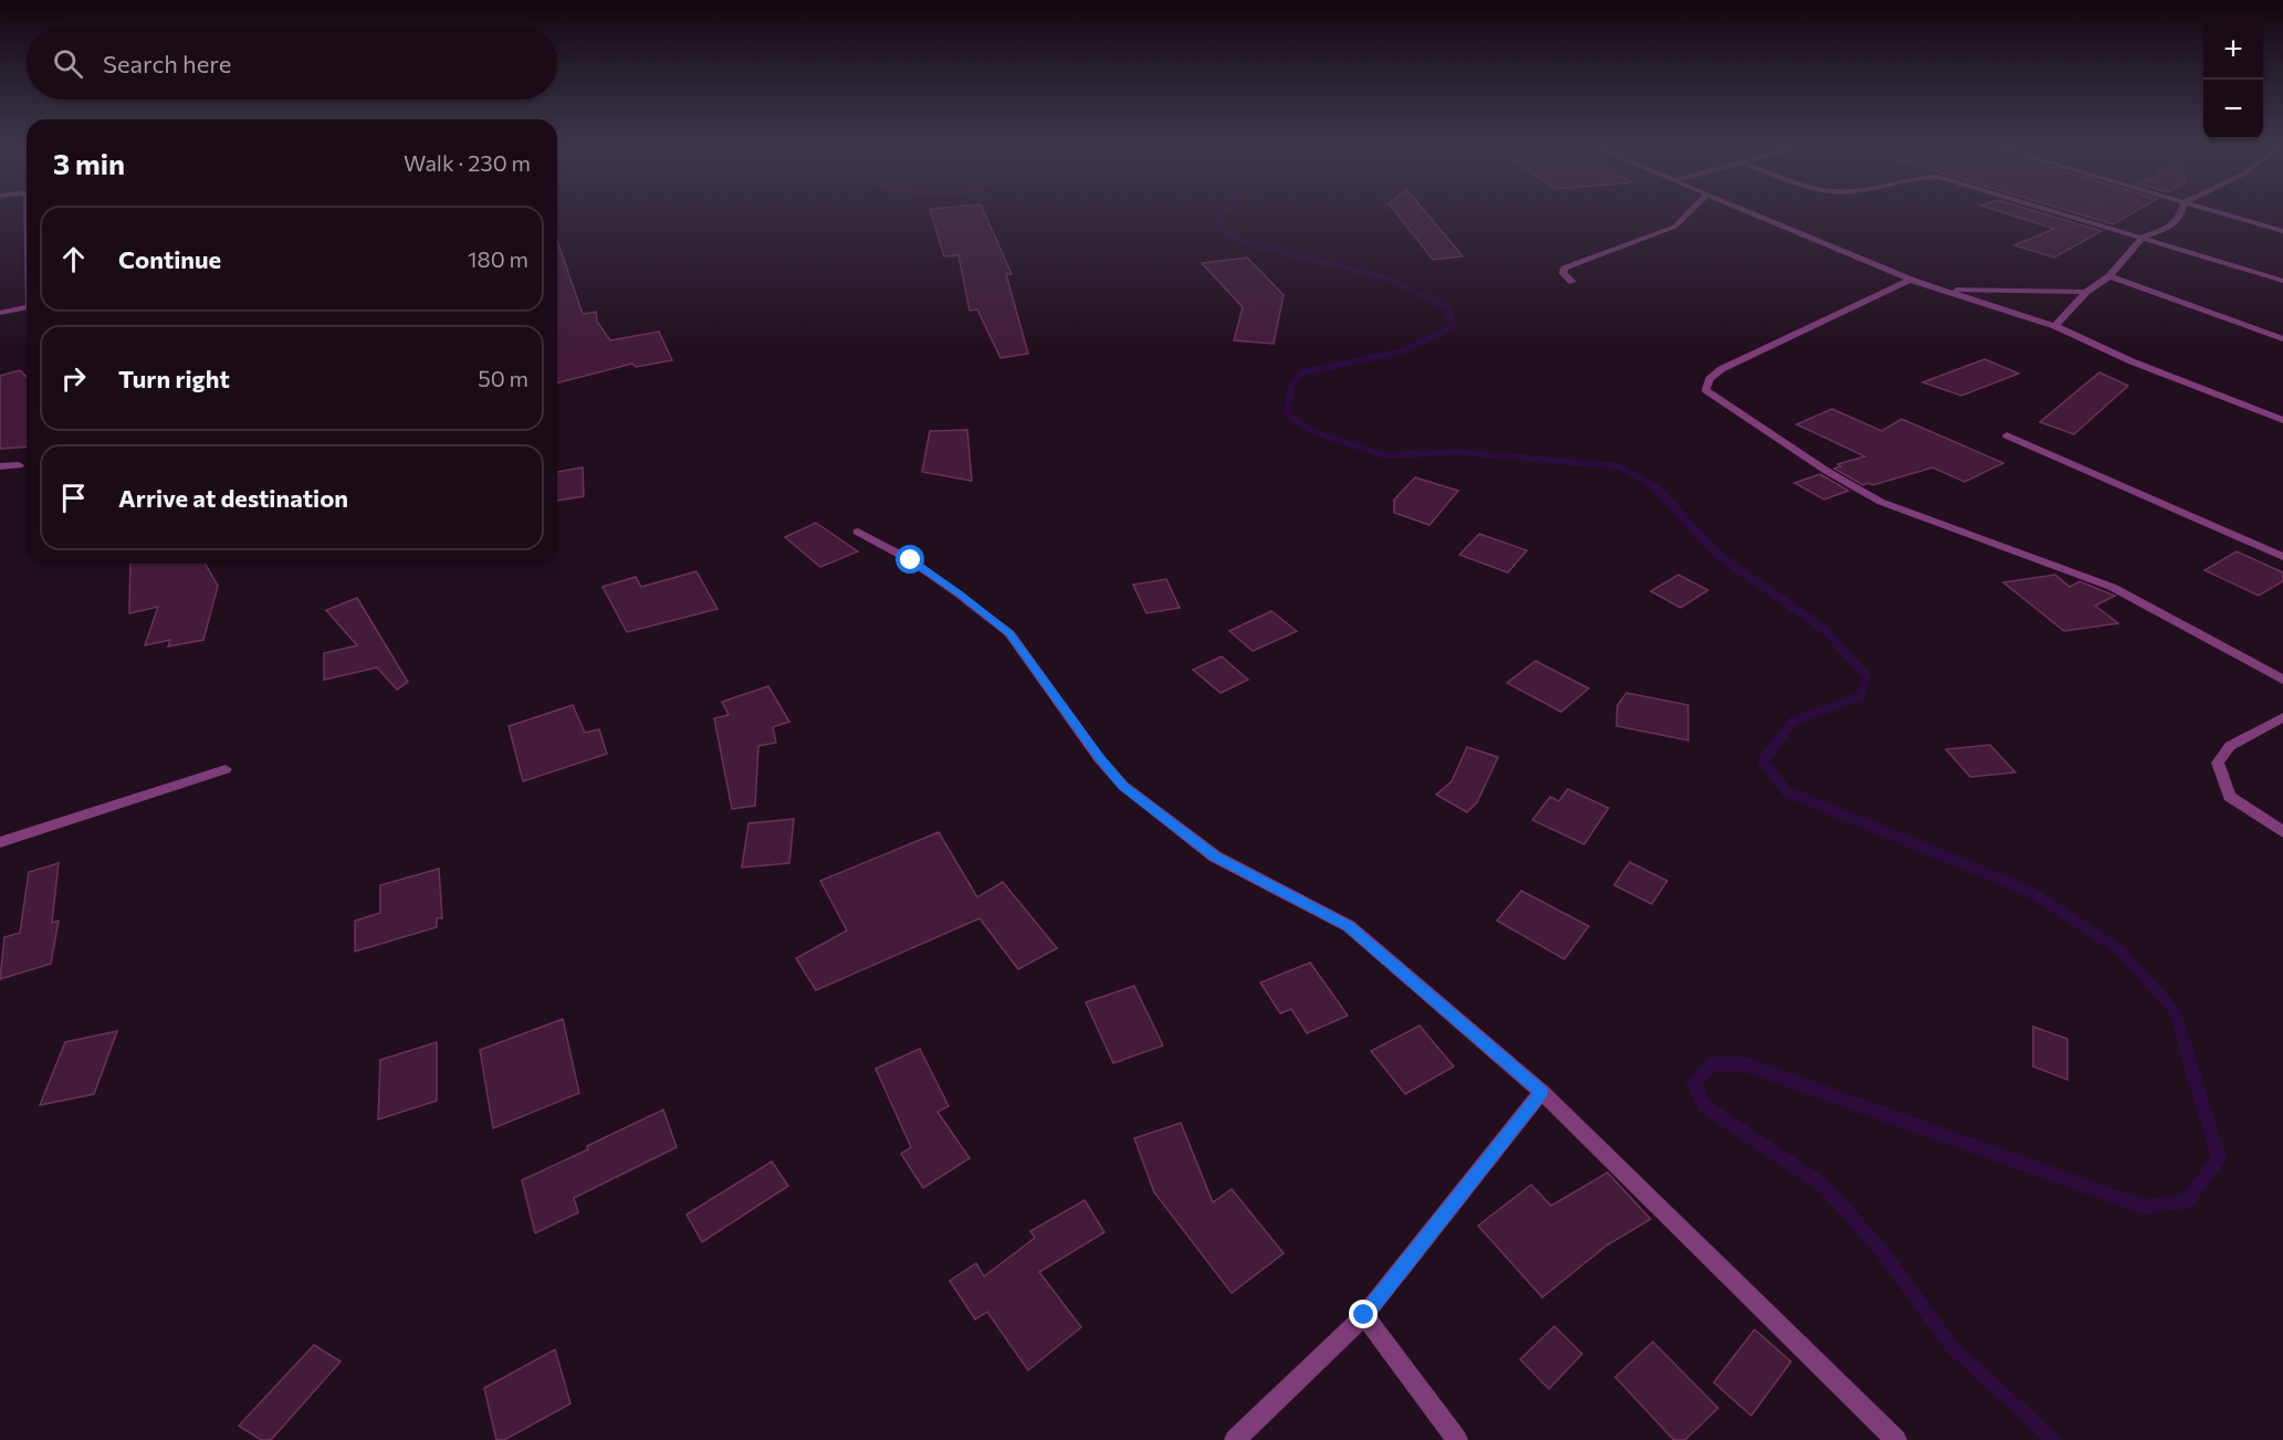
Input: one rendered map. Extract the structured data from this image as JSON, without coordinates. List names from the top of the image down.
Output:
{
  "page": {
    "map_buttons": ["+", "−"],
    "search": "Search here",
    "heading": ["3 min", "Walk · 230 m"],
    "list": [
      ["Continue", "180 m"],
      ["Turn right", "50 m"],
      "Arrive at destination"
    ]
  }
}
